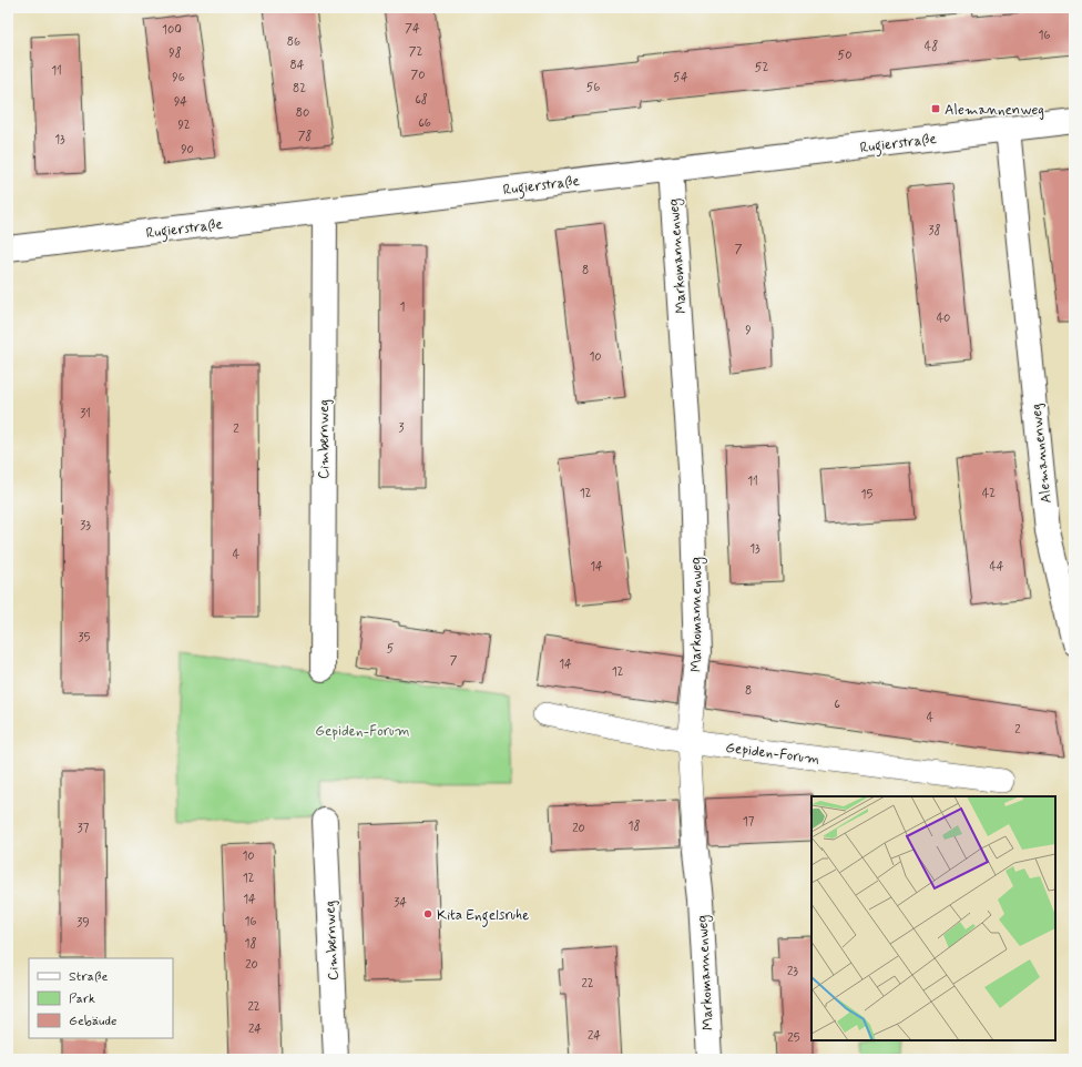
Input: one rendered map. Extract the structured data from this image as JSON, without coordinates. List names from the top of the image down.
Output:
{
  "streets": {
    "street": [
      "Rugierstraße",
      "Markomannenweg",
      "Cimbernweg",
      "Alemannenweg",
      "Gepiden-Forum"
    ]
  },
  "crossings": [
    ["Rugierstraße", "Markomannenweg"],
    ["Rugierstraße", "Cimbernweg"],
    ["Rugierstraße", "Alemannenweg"],
    ["Markomannenweg", "Gepiden-Forum"]
  ],
  "parks": ["Gepiden-Forum"],
  "places": {
    "transit": ["Alemannenweg"],
    "other": ["Kita Engelsruhe"]
  },
  "house_numbers": [
    "74",
    "100",
    "16",
    "86",
    "48",
    "72",
    "98",
    "50",
    "84",
    "52",
    "11",
    "70",
    "96",
    "54",
    "56",
    "82",
    "68",
    "94",
    "80",
    "66",
    "92",
    "78",
    "13",
    "90",
    "38",
    "7",
    "8",
    "1",
    "40",
    "9",
    "10",
    "31",
    "3",
    "2",
    "11",
    "12",
    "42",
    "15",
    "33",
    "13",
    "4",
    "14",
    "44",
    "35",
    "5",
    "7",
    "14",
    "12",
    "8",
    "6",
    "4",
    "2",
    "17",
    "18",
    "37",
    "20",
    "10",
    "12",
    "14",
    "34",
    "16",
    "39",
    "18",
    "20",
    "23",
    "22",
    "22",
    "24",
    "24",
    "25"
  ],
  "legend": ["Straße", "Park", "Gebäude"]
}
